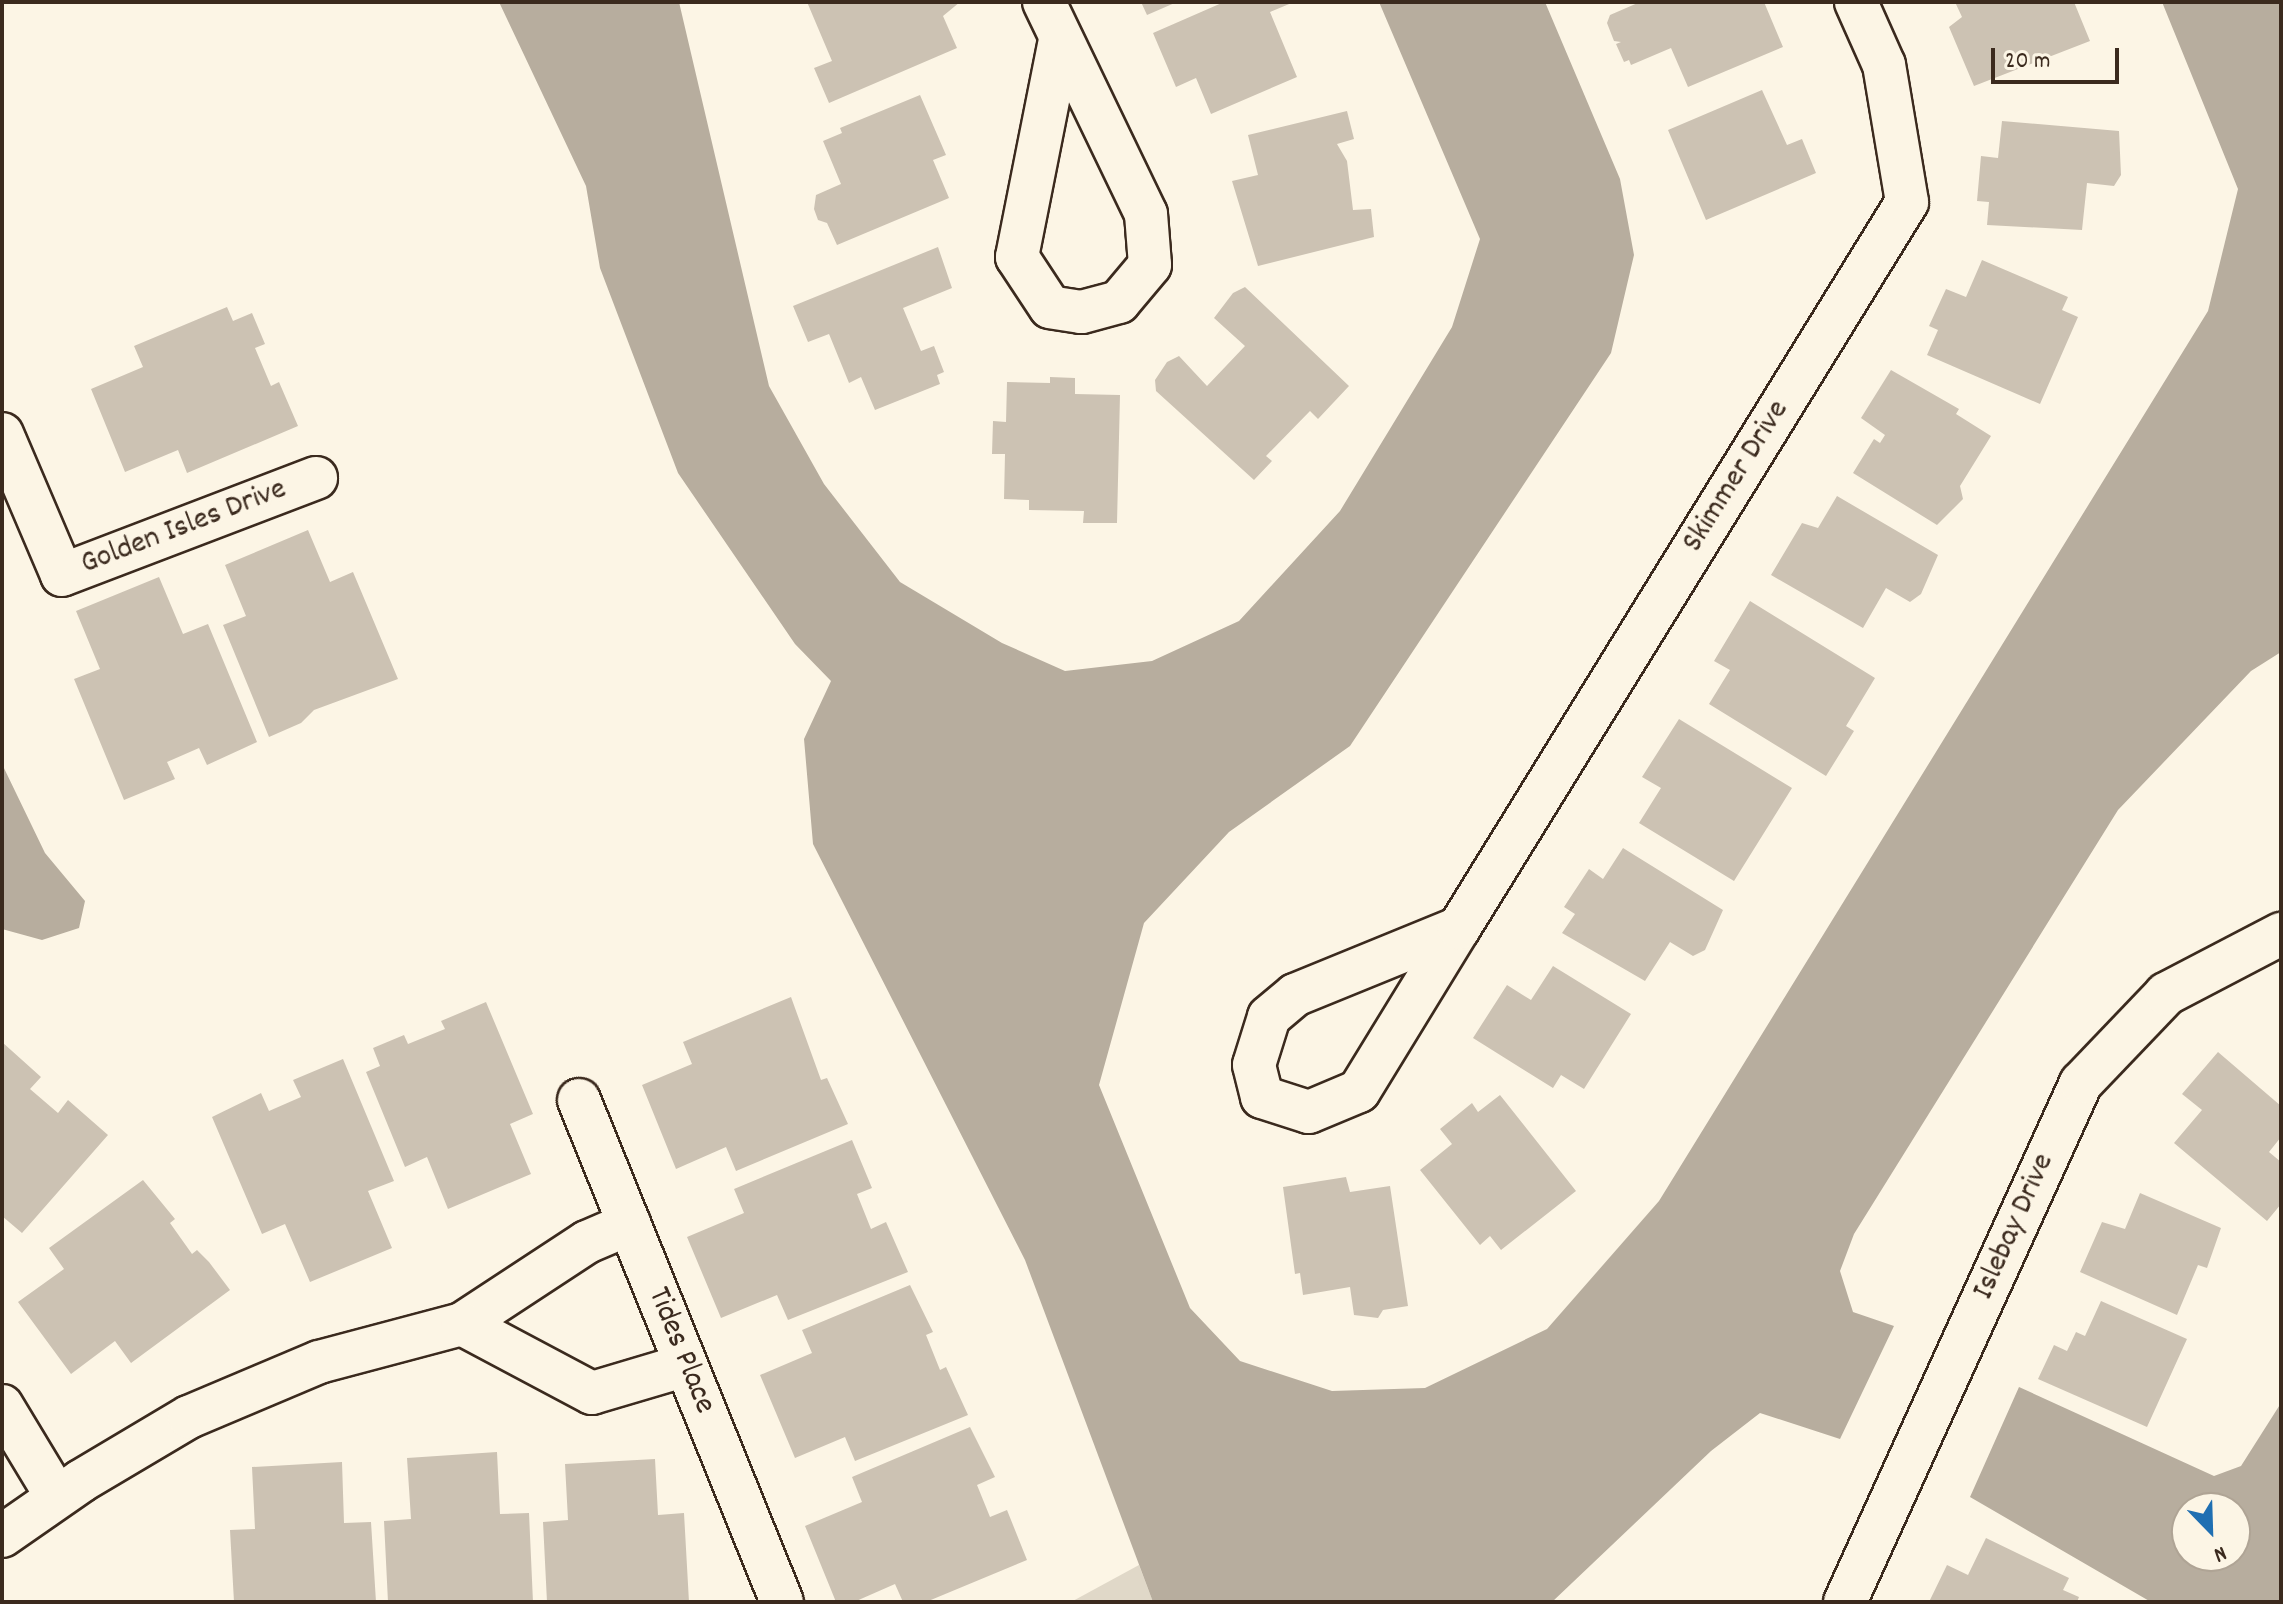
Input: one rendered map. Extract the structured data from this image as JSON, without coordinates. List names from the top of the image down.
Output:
{
  "streets": {
    "street": [
      "Skimmer Drive",
      "Golden Isles Drive",
      "Islebay Drive",
      "Tides Place"
    ]
  },
  "scale_bar": "20 m",
  "north": "bottom right"
}
